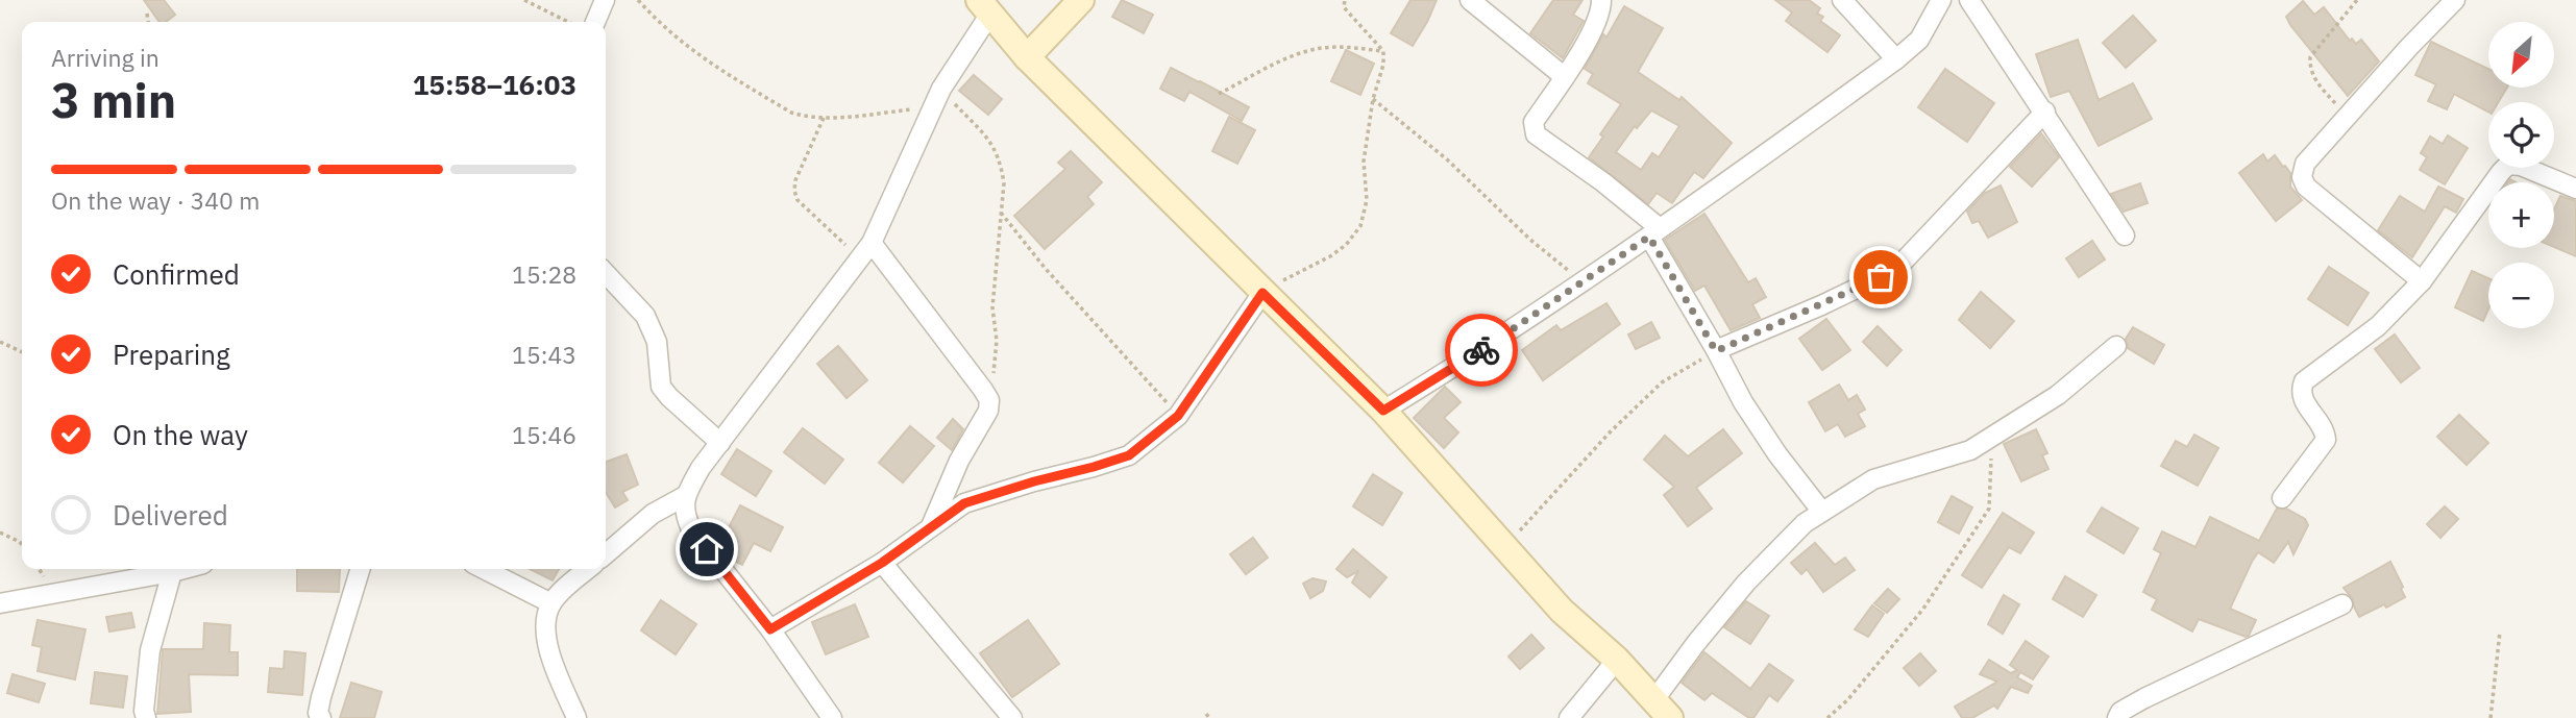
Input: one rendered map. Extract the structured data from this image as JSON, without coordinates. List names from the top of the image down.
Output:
{
  "north": "bottom left",
  "page": {
    "map_buttons": ["+", "−"],
    "heading": ["3 min", "Arriving in", "15:58–16:03"],
    "bar": "On the way · 340 m",
    "list": [
      ["Confirmed", "15:28"],
      ["Preparing", "15:43"],
      ["On the way", "15:46"],
      "Delivered"
    ]
  }
}
